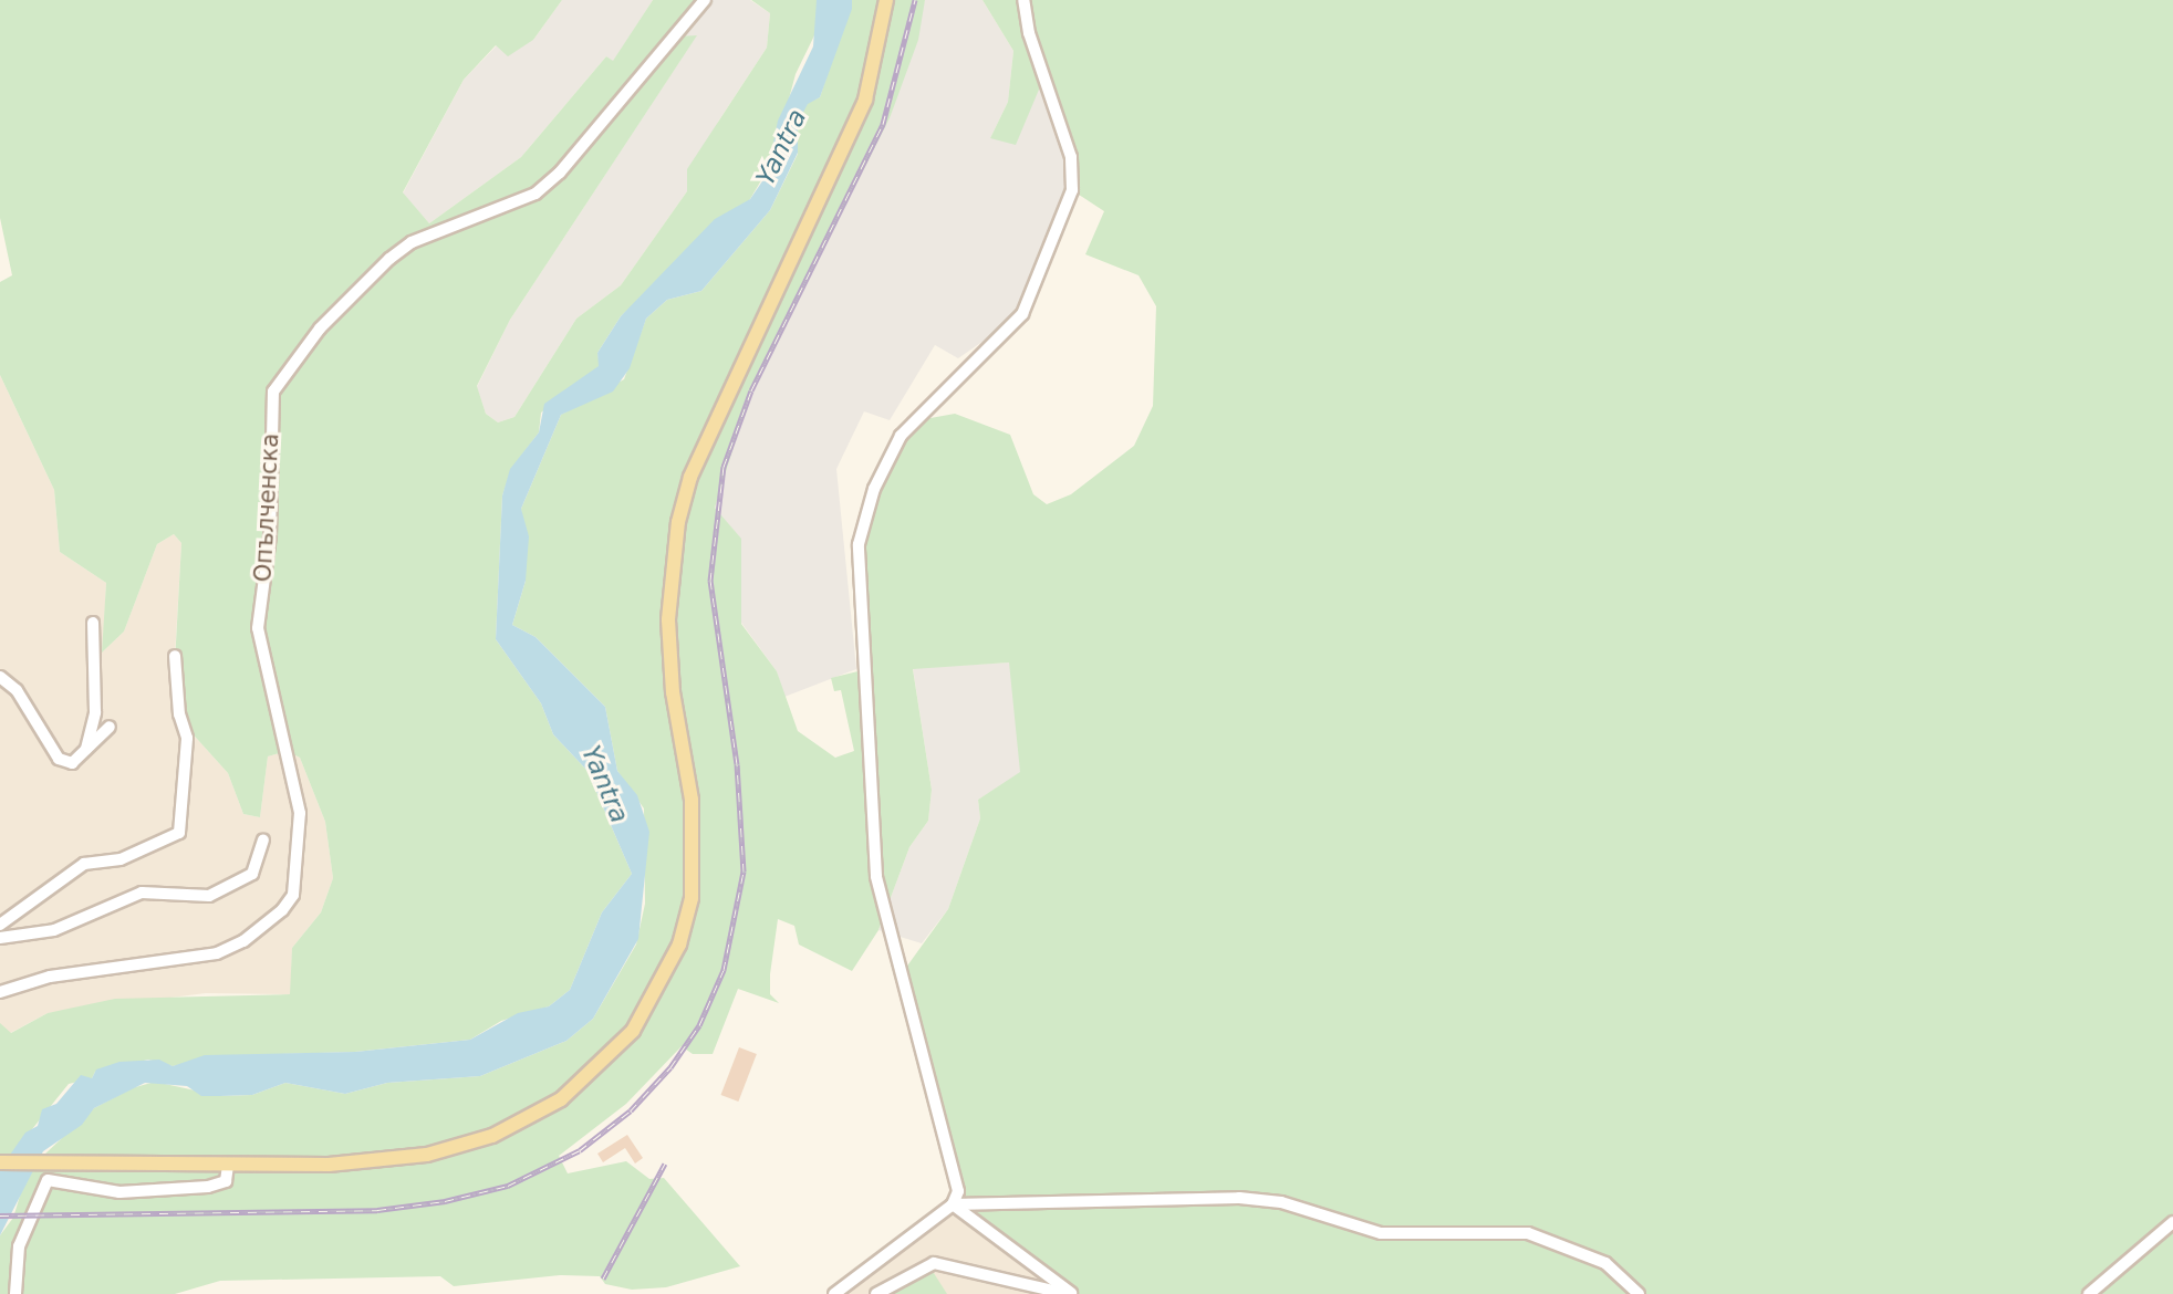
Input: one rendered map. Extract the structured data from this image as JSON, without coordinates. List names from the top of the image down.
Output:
{
  "streets": {
    "street": ["Опълченска"]
  },
  "water": ["Yantra"]
}
